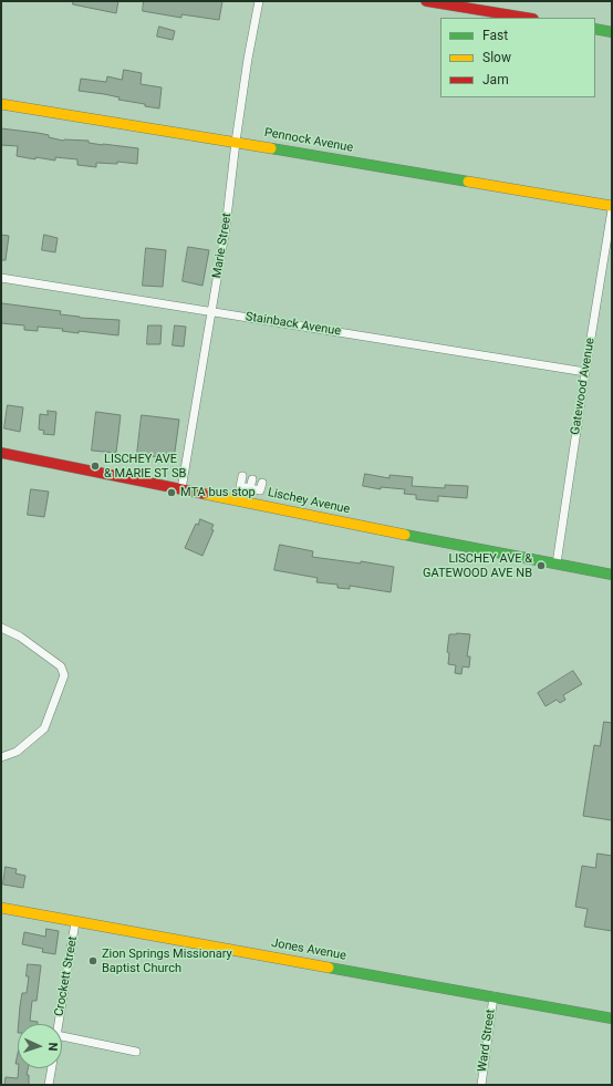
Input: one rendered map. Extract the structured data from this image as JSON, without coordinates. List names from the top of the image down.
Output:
{
  "streets": {
    "street": [
      "Pennock Avenue",
      "Marie Street",
      "Stainback Avenue",
      "Gatewood Avenue",
      "Lischey Avenue",
      "Jones Avenue",
      "Crockett Street",
      "Ward Street"
    ]
  },
  "crossings": [
    ["Pennock Avenue", "Marie Street"],
    ["Marie Street", "Stainback Avenue"],
    ["Marie Street", "Lischey Avenue"],
    ["Stainback Avenue", "Gatewood Avenue"],
    ["Gatewood Avenue", "Lischey Avenue"],
    ["Jones Avenue", "Crockett Street"],
    ["Jones Avenue", "Ward Street"]
  ],
  "places": [
    "LISCHEY AVE & MARIE ST SB",
    "MTA bus stop",
    "LISCHEY AVE & GATEWOOD AVE NB",
    "Zion Springs Missionary Baptist Church"
  ],
  "legend": ["Fast", "Slow", "Jam"],
  "north": "right"
}
